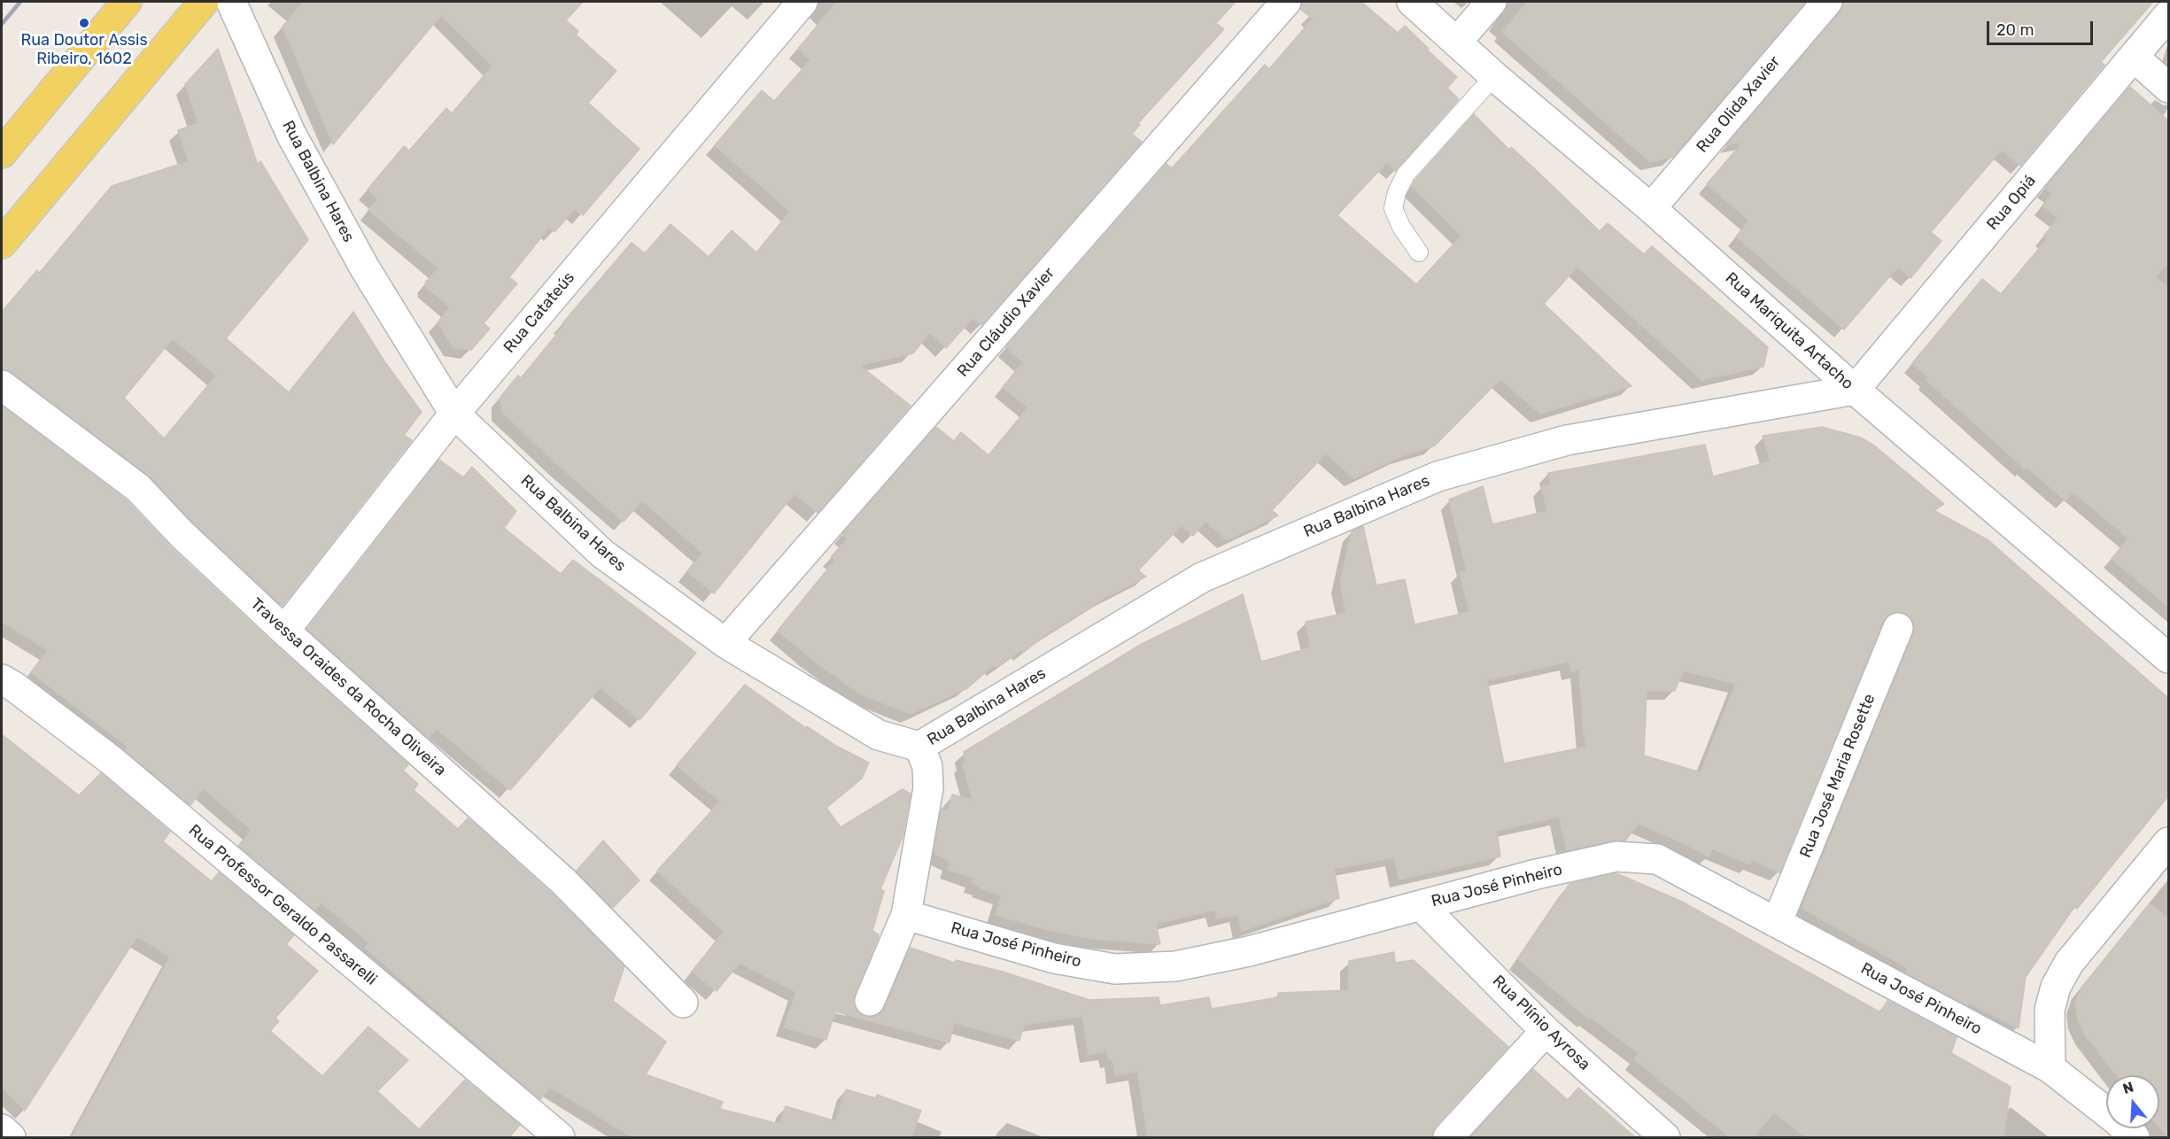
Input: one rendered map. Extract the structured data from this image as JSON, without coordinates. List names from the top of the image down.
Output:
{
  "streets": {
    "street": [
      "Rua Olida Xavier",
      "Rua Balbina Hares",
      "Rua Opiá",
      "Rua Catateús",
      "Rua Cláudio Xavier",
      "Rua Mariquita Artacho",
      "Travessa Oraides da Rocha Oliveira",
      "Rua José Maria Rosette",
      "Rua José Pinheiro",
      "Rua Professor Geraldo Passarelli",
      "Rua Plínio Ayrosa"
    ]
  },
  "crossings": [
    ["Rua Olida Xavier", "Rua Mariquita Artacho"],
    ["Rua Balbina Hares", "Rua Opiá"],
    ["Rua Balbina Hares", "Rua Catateús"],
    ["Rua Balbina Hares", "Rua Cláudio Xavier"],
    ["Rua Balbina Hares", "Rua Mariquita Artacho"],
    ["Rua Opiá", "Rua Mariquita Artacho"],
    ["Rua Catateús", "Travessa Oraides da Rocha Oliveira"],
    ["Rua José Maria Rosette", "Rua José Pinheiro"],
    ["Rua José Pinheiro", "Rua Plínio Ayrosa"]
  ],
  "places": ["Rua Doutor Assis Ribeiro, 1602"],
  "scale_bar": "20 m",
  "north": "top"
}
